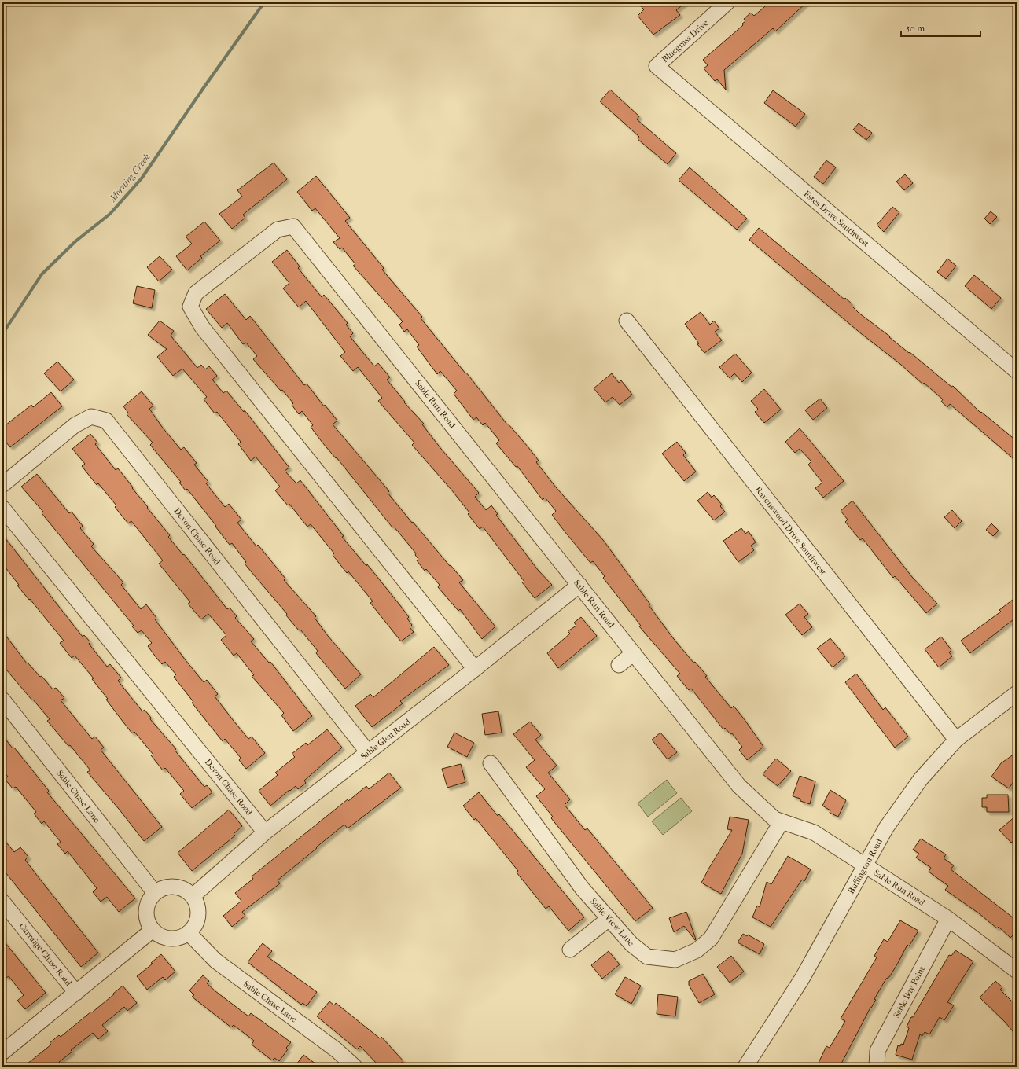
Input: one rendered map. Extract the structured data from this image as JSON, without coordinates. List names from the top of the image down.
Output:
{
  "streets": {
    "street": [
      "Bluegrass Drive",
      "Estes Drive Southwest",
      "Sable Run Road",
      "Ravenswood Drive Southwest",
      "Devon Chase Road",
      "Sable Glen Road",
      "Sable Chase Lane",
      "Buffington Road",
      "Sable View Lane",
      "Carraige Chase Road",
      "Sable Bay Point"
    ]
  },
  "crossings": [
    ["Bluegrass Drive", "Estes Drive Southwest"],
    ["Sable Run Road", "Sable Glen Road"],
    ["Sable Run Road", "Buffington Road"],
    ["Sable Run Road", "Sable View Lane"],
    ["Sable Run Road", "Sable Bay Point"],
    ["Ravenswood Drive Southwest", "Buffington Road"],
    ["Devon Chase Road", "Sable Glen Road"],
    ["Sable Glen Road", "Sable Chase Lane"]
  ],
  "water": ["Morning Creek"],
  "scale_bar": "50 m"
}
